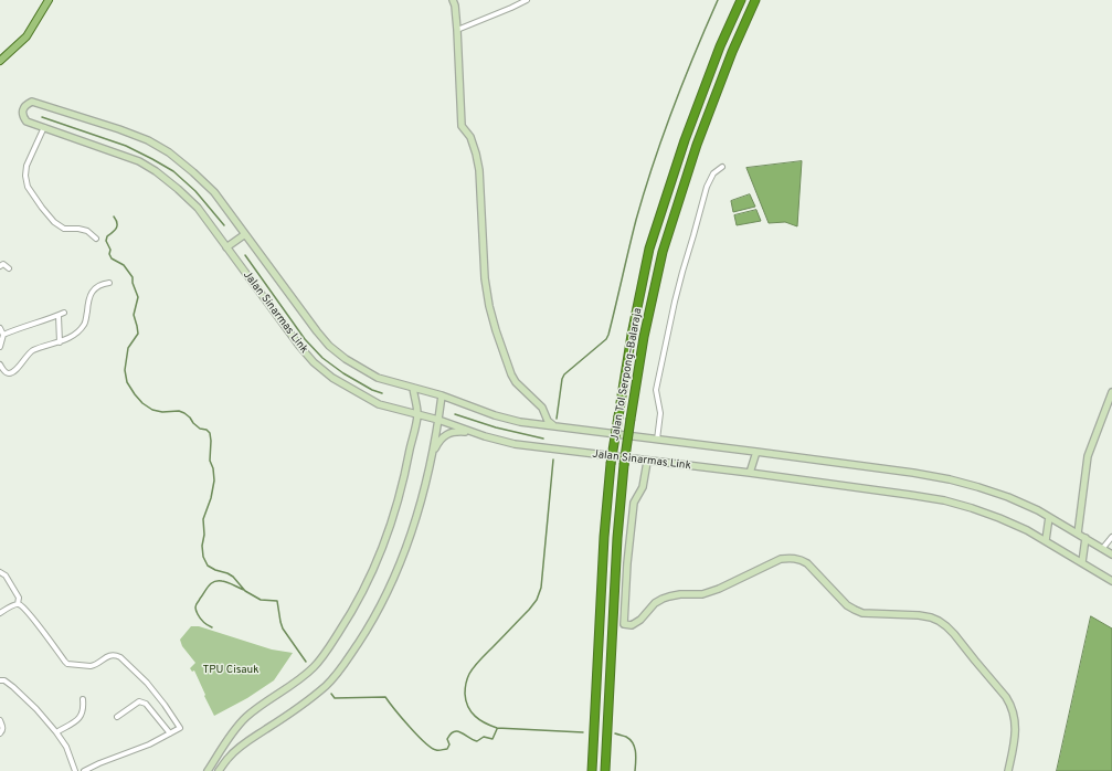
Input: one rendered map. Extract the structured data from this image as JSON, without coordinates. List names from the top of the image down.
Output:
{
  "streets": {
    "highway": ["Jalan Tol Serpong–Balaraja"],
    "street": ["Jalan Sinarmas Link"]
  },
  "parks": ["TPU Cisauk"]
}
